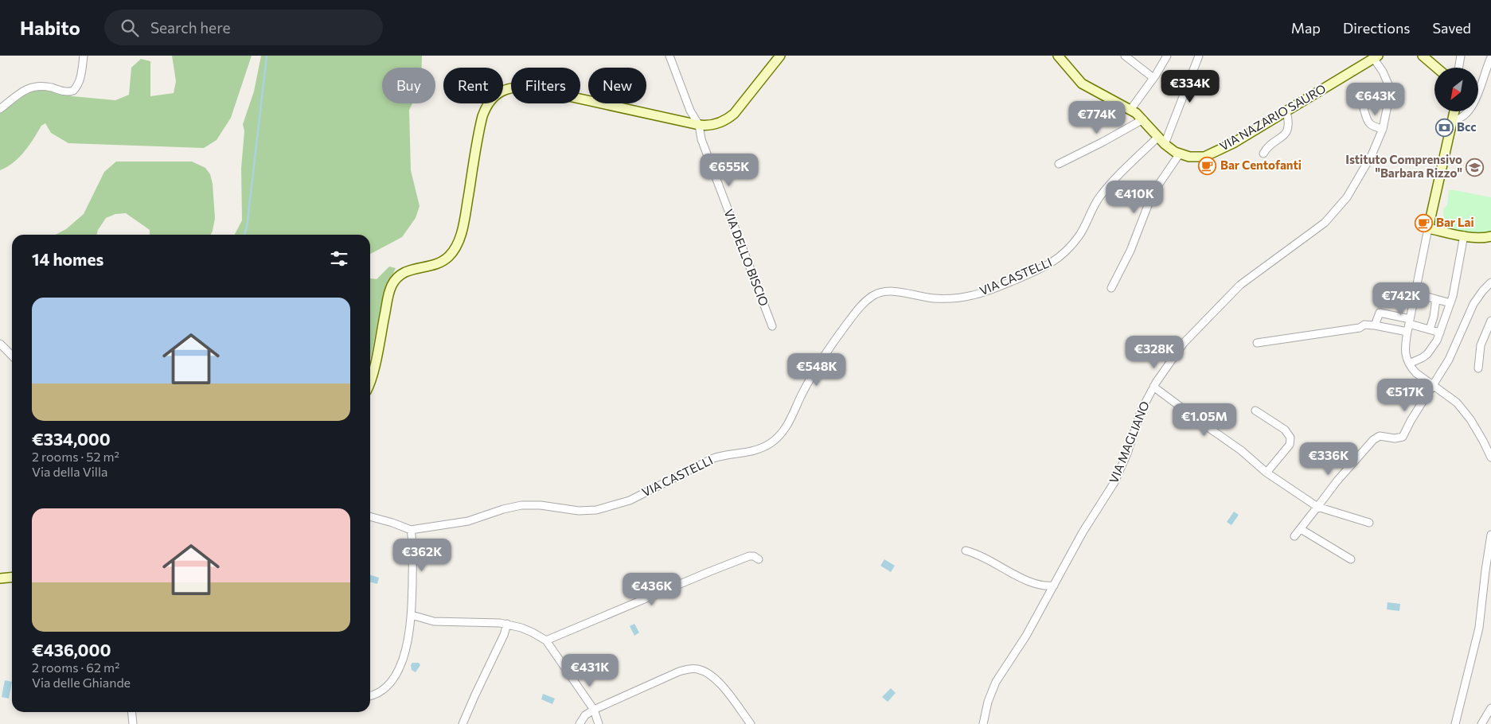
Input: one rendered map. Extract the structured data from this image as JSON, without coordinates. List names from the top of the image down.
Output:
{
  "streets": {
    "street": [
      "VIA NAZARIO SAURO",
      "VIA DELLO BISCIO",
      "VIA CASTELLI",
      "VIA MAGLIANO"
    ]
  },
  "crossings": [
    ["VIA NAZARIO SAURO", "VIA CASTELLI"],
    ["VIA NAZARIO SAURO", "VIA MAGLIANO"]
  ],
  "places": {
    "bank": ["Bcc"],
    "cafe": ["Bar Centofanti", "Bar Lai"],
    "school or university": ["Istituto Comprensivo \"Barbara Rizzo\""]
  },
  "north": "bottom left",
  "page": {
    "header": "Habito",
    "search": "Search here",
    "nav": ["Map", "Directions", "Saved"],
    "chip": [
      "Buy",
      "Rent",
      "Filters",
      "New"
    ],
    "price": [
      "€334K",
      "€643K",
      "€774K",
      "€655K",
      "€410K",
      "€742K",
      "€328K",
      "€548K",
      "€517K",
      "€1.05M",
      "€336K",
      "€362K",
      "€436K",
      "€431K"
    ],
    "heading": "14 homes",
    "list": [
      {
        "name": "€334,000",
        "note": "2 rooms · 52 m² · Via della Villa"
      },
      {
        "name": "€436,000",
        "note": "2 rooms · 62 m² · Via delle Ghiande"
      }
    ]
  }
}
